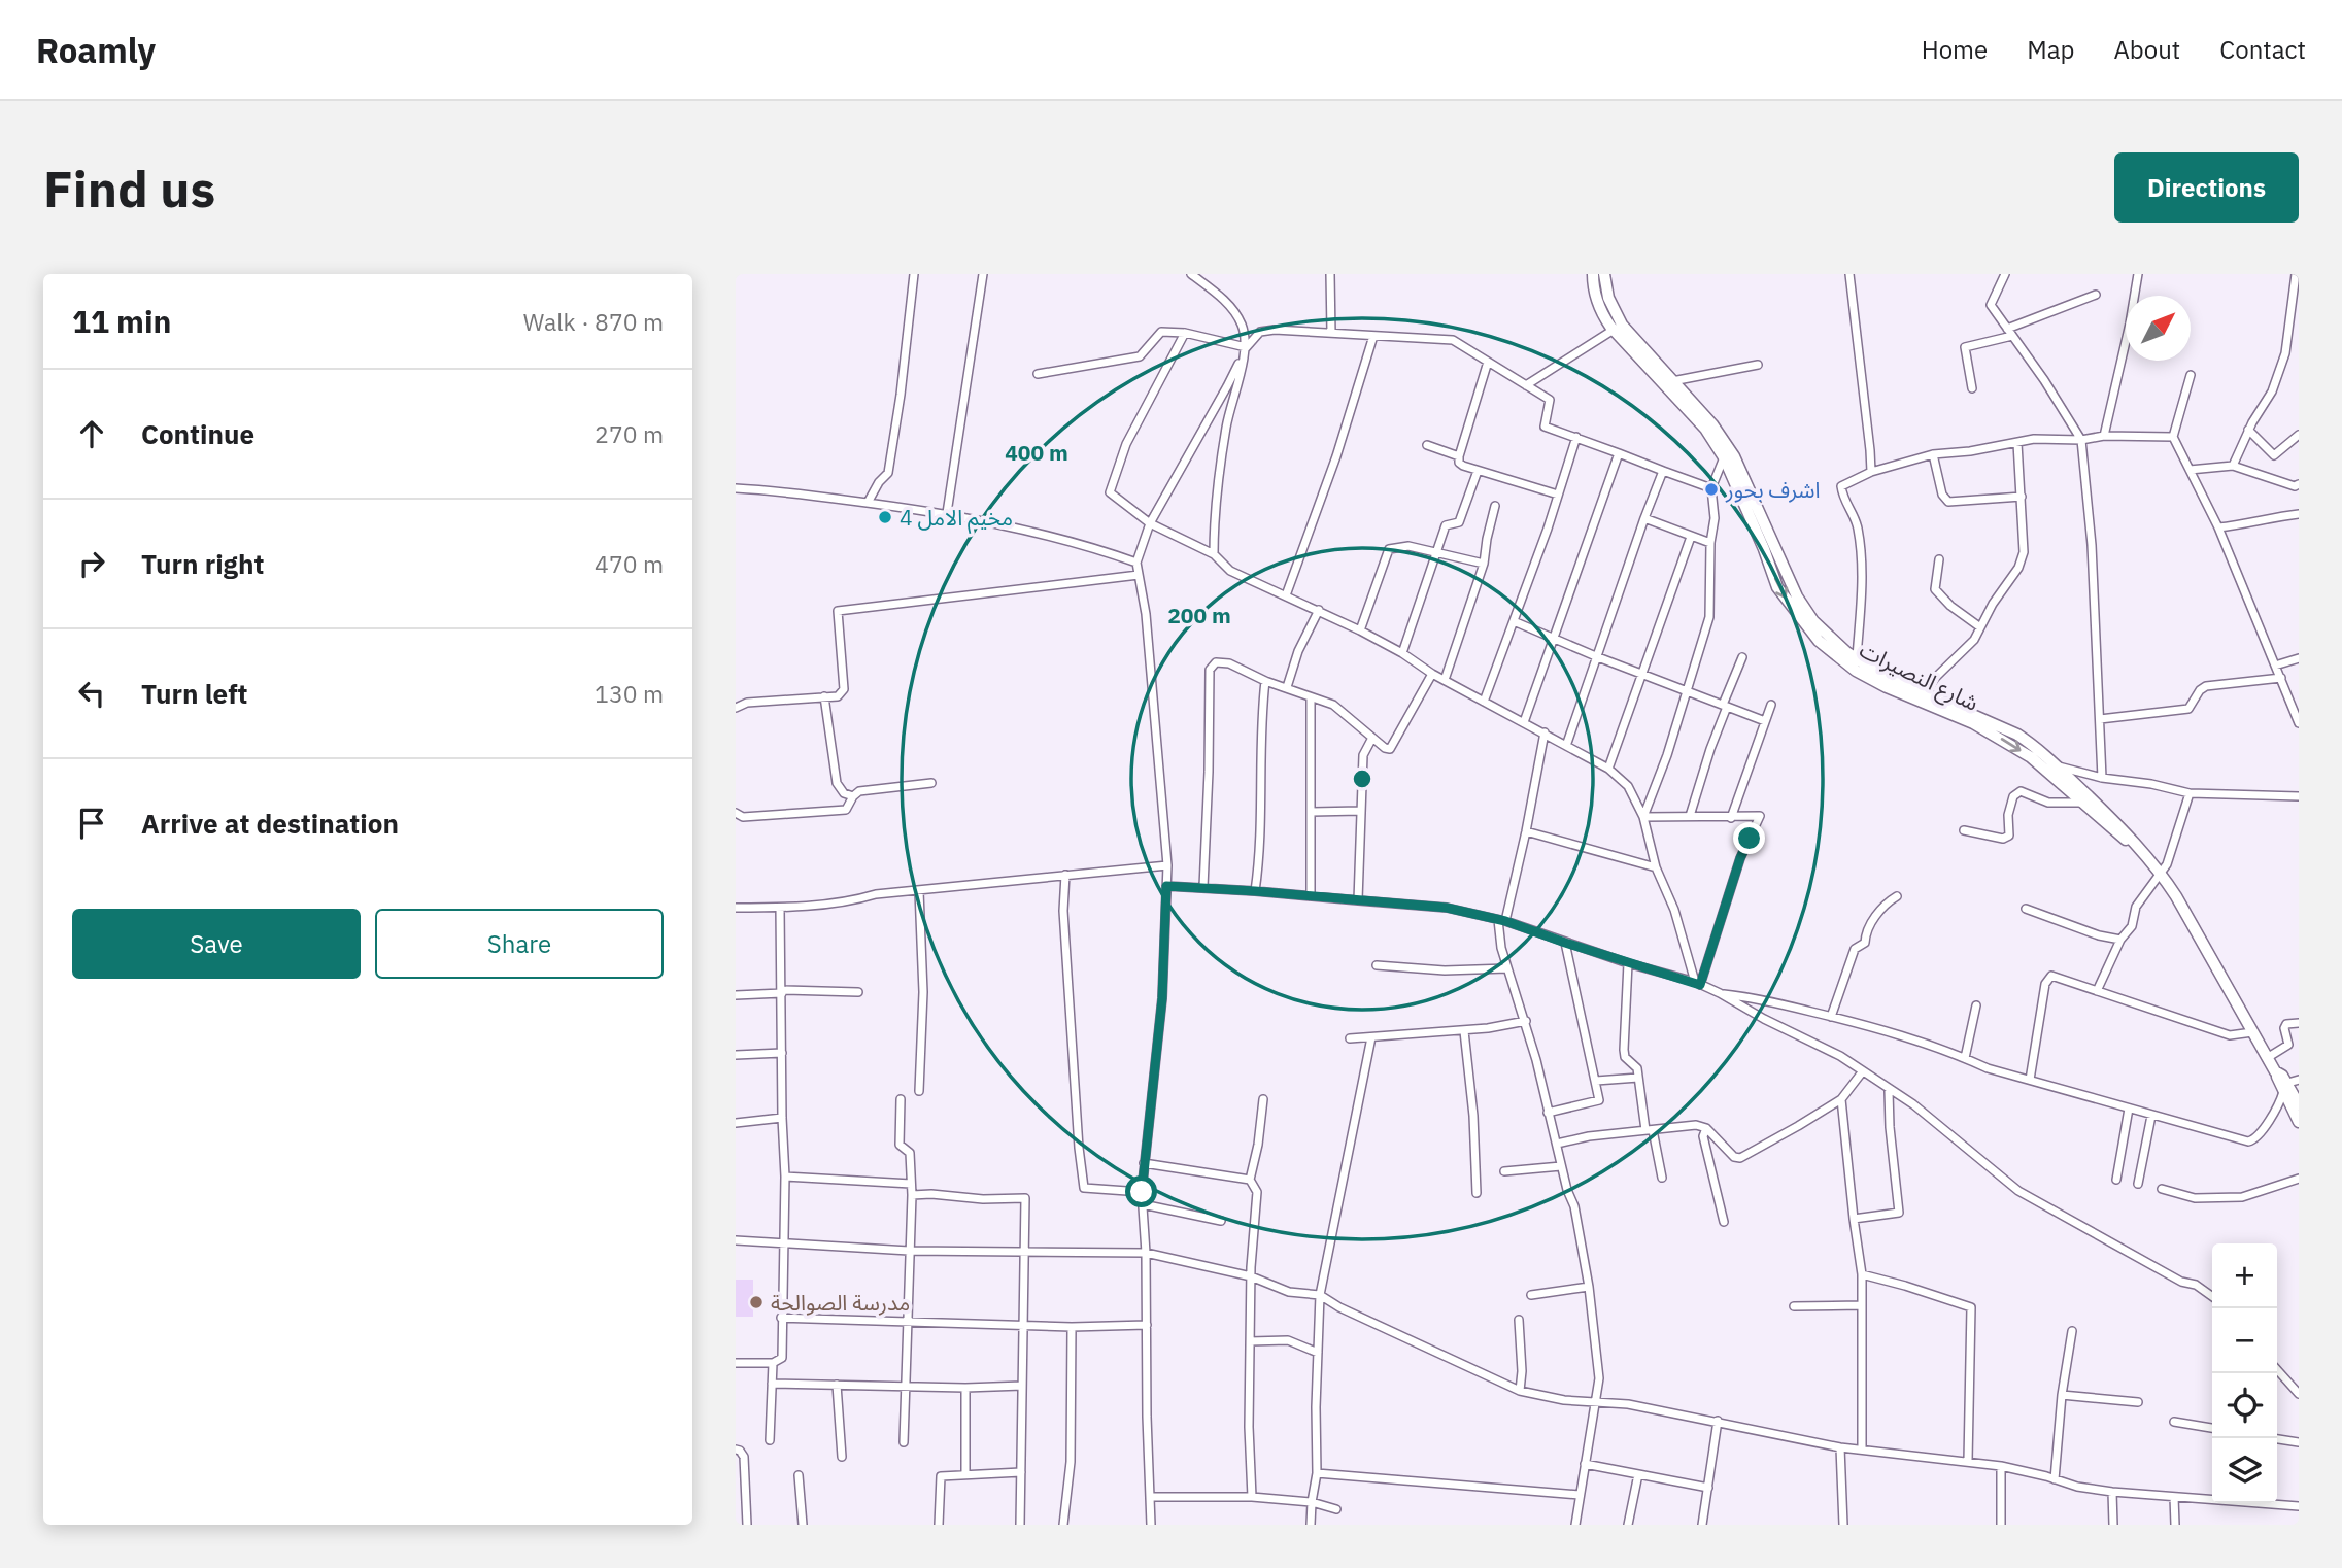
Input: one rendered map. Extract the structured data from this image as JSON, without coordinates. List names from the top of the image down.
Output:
{
  "streets": {
    "main road": ["شارع النصيرات"]
  },
  "places": ["اشرف بحور", "مخيم الامل 4", "مدرسة الصوالحة"],
  "north": "top right",
  "page": {
    "header": "Roamly",
    "nav": [
      "Home",
      "Map",
      "About",
      "Contact"
    ],
    "buttons": [
      "Directions",
      ["Save", "Share"]
    ],
    "title": "Find us",
    "heading": ["11 min", "Walk · 870 m"],
    "list": [
      ["Continue", "270 m"],
      ["Turn right", "470 m"],
      ["Turn left", "130 m"],
      "Arrive at destination"
    ],
    "map_buttons": ["+", "−"]
  },
  "rings": ["400 m", "200 m"]
}
